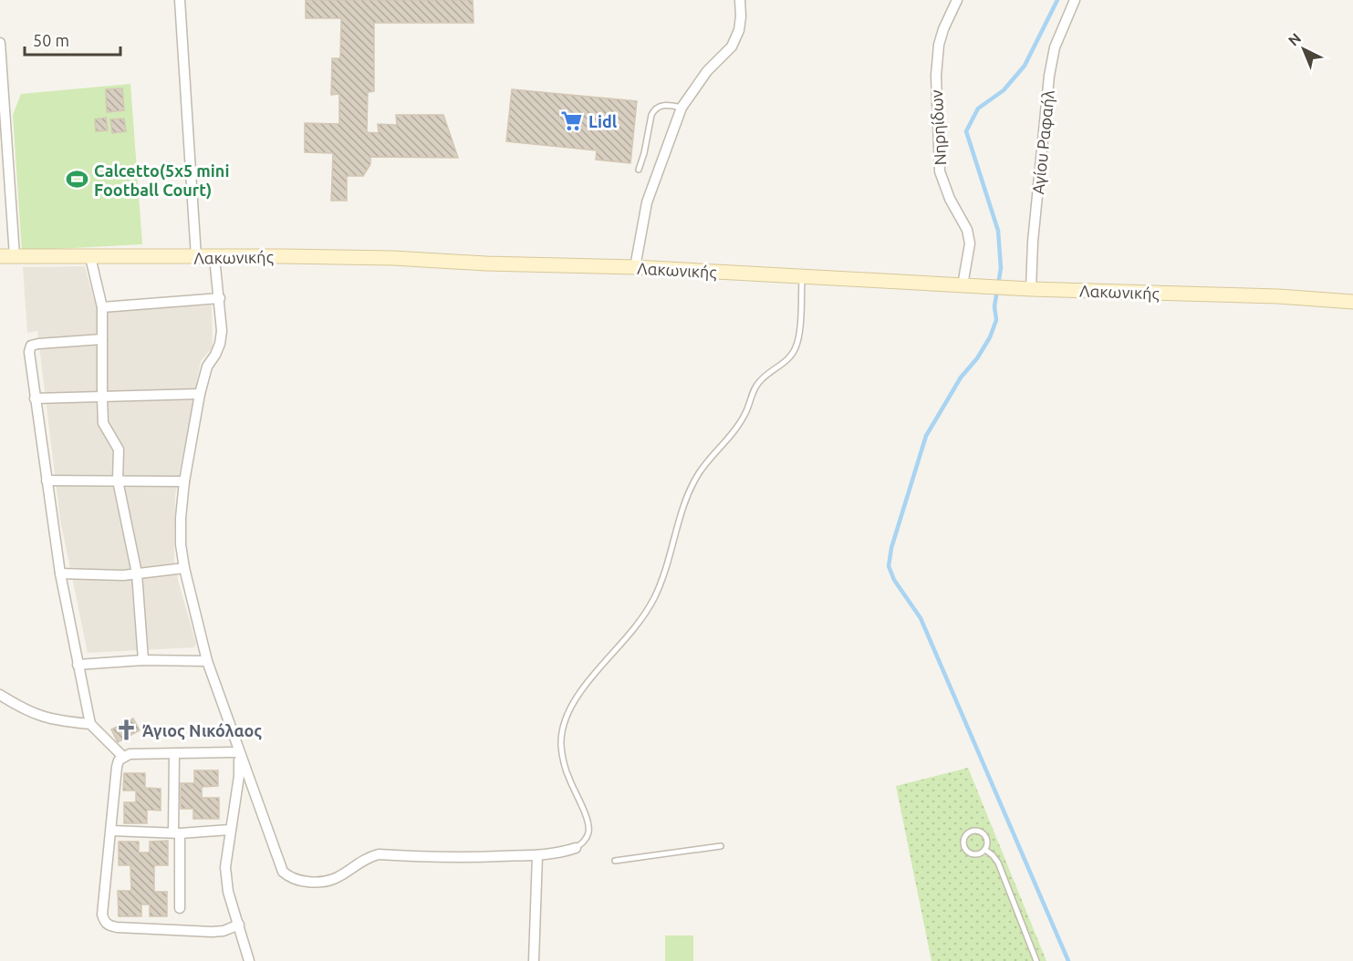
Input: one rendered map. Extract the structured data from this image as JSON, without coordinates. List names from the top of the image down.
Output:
{
  "streets": {
    "main road": ["Λακωνικής"],
    "street": ["Νηρηίδων", "Αγίου Ραφαήλ"]
  },
  "crossings": [
    ["Νηρηίδων", "Λακωνικής"],
    ["Αγίου Ραφαήλ", "Λακωνικής"]
  ],
  "places": {
    "supermarket": ["Lidl"],
    "sports": ["Calcetto(5x5 mini Football Court)"],
    "church": ["Άγιος Νικόλαος"]
  },
  "scale_bar": "50 m",
  "north": "top left"
}
